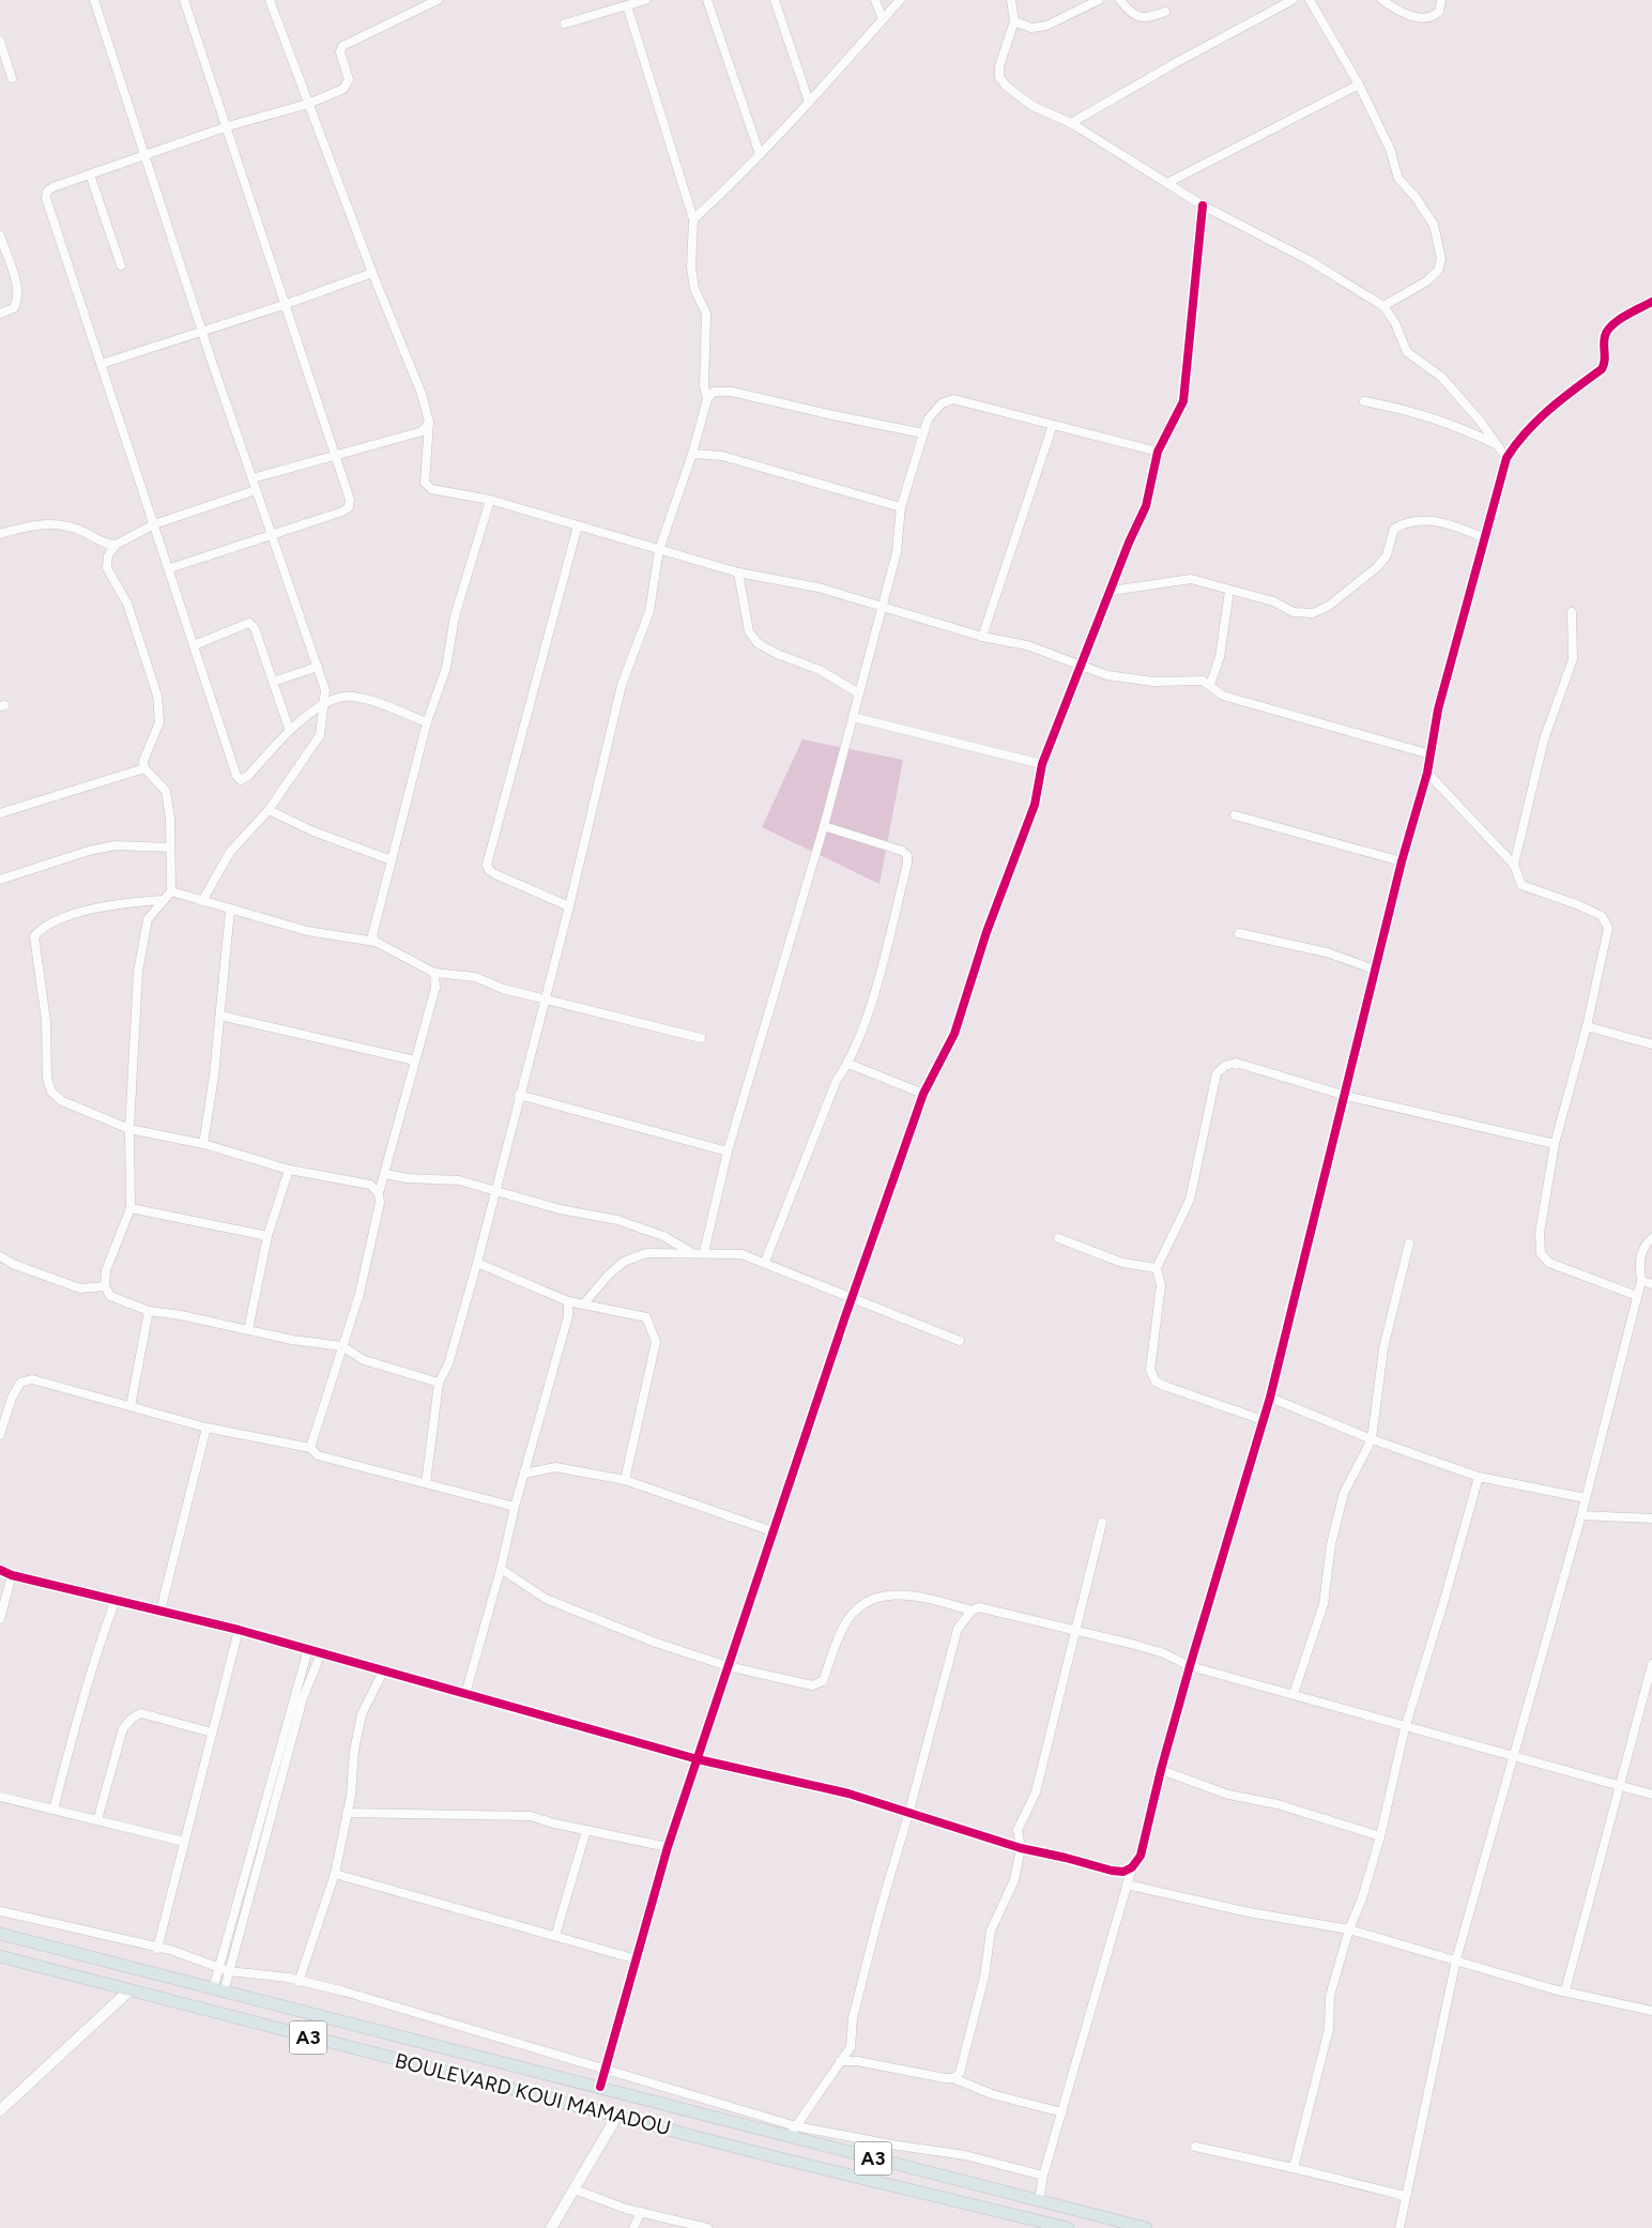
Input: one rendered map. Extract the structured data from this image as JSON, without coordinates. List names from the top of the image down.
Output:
{
  "streets": {
    "main road": ["A3", "BOULEVARD KOUI MAMADOU"]
  }
}
